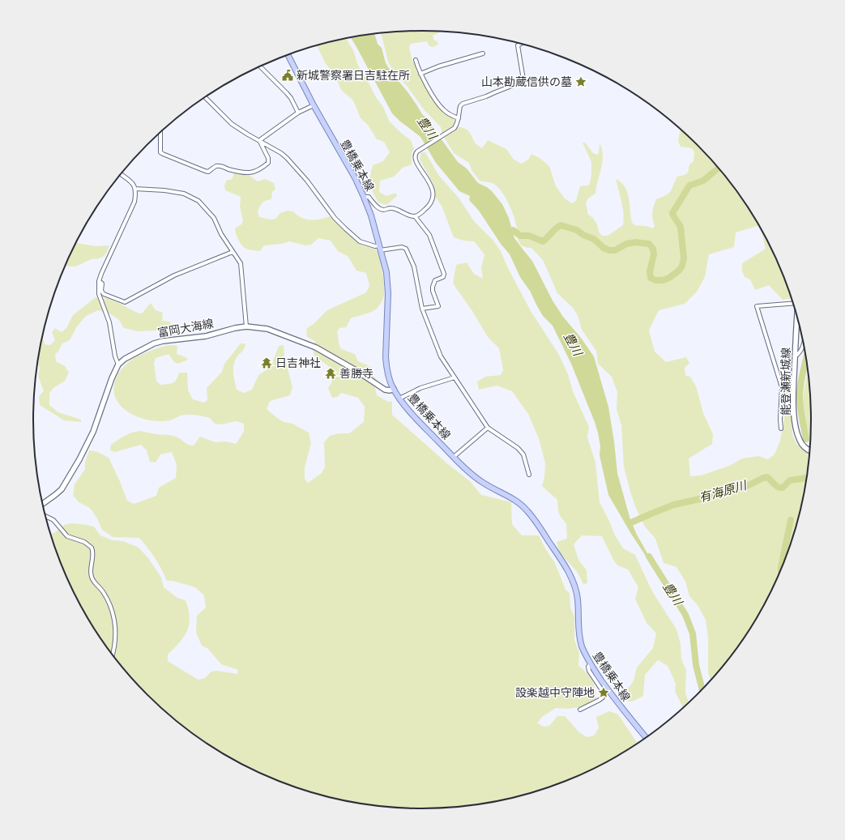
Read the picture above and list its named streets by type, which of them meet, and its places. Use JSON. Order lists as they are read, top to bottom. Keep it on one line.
{"streets":{"main road":["豊橋乗本線","富岡大海線","能登瀬新城線"]},"crossings":[["豊橋乗本線","富岡大海線"]],"water":["豊川","有海原川"],"places":{"public building":["新城警察署日吉駐在所"],"place":["山本勘蔵信供の墓","設楽越中守陣地"],"temple":["日吉神社","善勝寺"]}}
